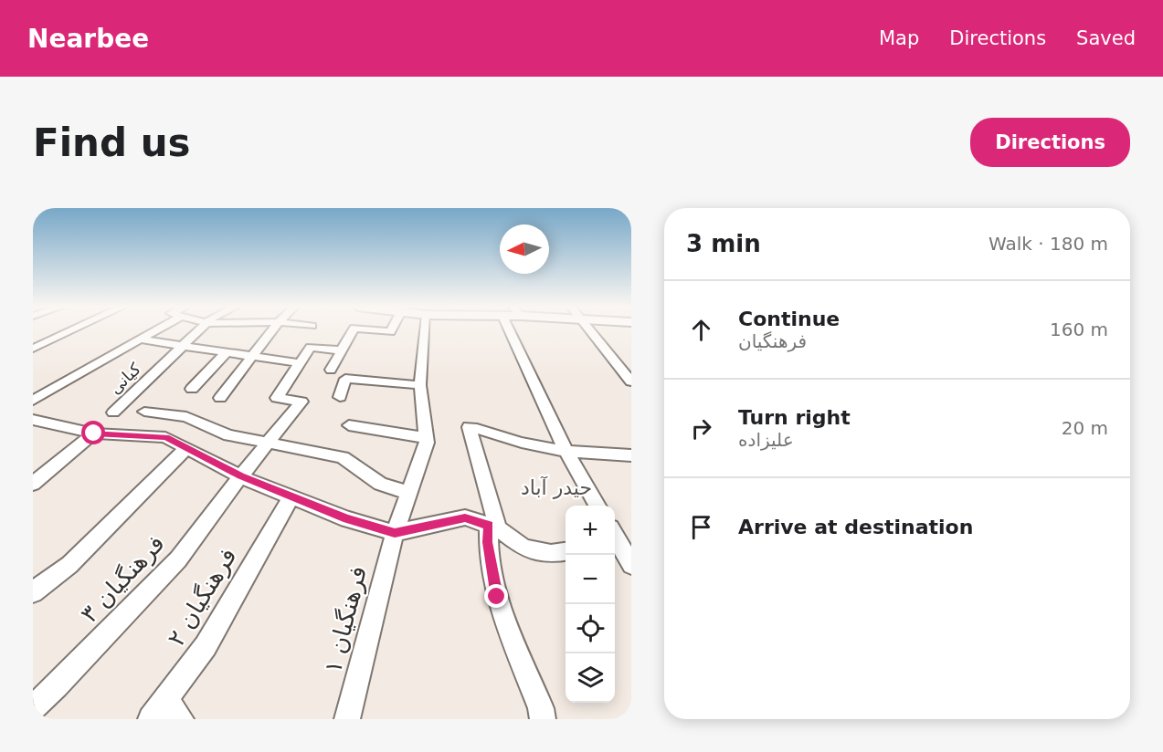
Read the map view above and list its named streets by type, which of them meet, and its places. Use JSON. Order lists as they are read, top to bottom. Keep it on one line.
{"streets":{"street":["کیانی","فرهنگیان ۳","فرهنگیان ۲","فرهنگیان ۱"]},"districts":["حیدر آباد"],"north":"left","page":{"header":"Nearbee","nav":["Map","Directions","Saved"],"buttons":"Directions","title":"Find us","heading":["3 min","Walk · 180 m"],"list":[["Continue","فرهنگیان","160 m"],["Turn right","علیزاده","20 m"],"Arrive at destination"],"map_buttons":["+","−"]}}
